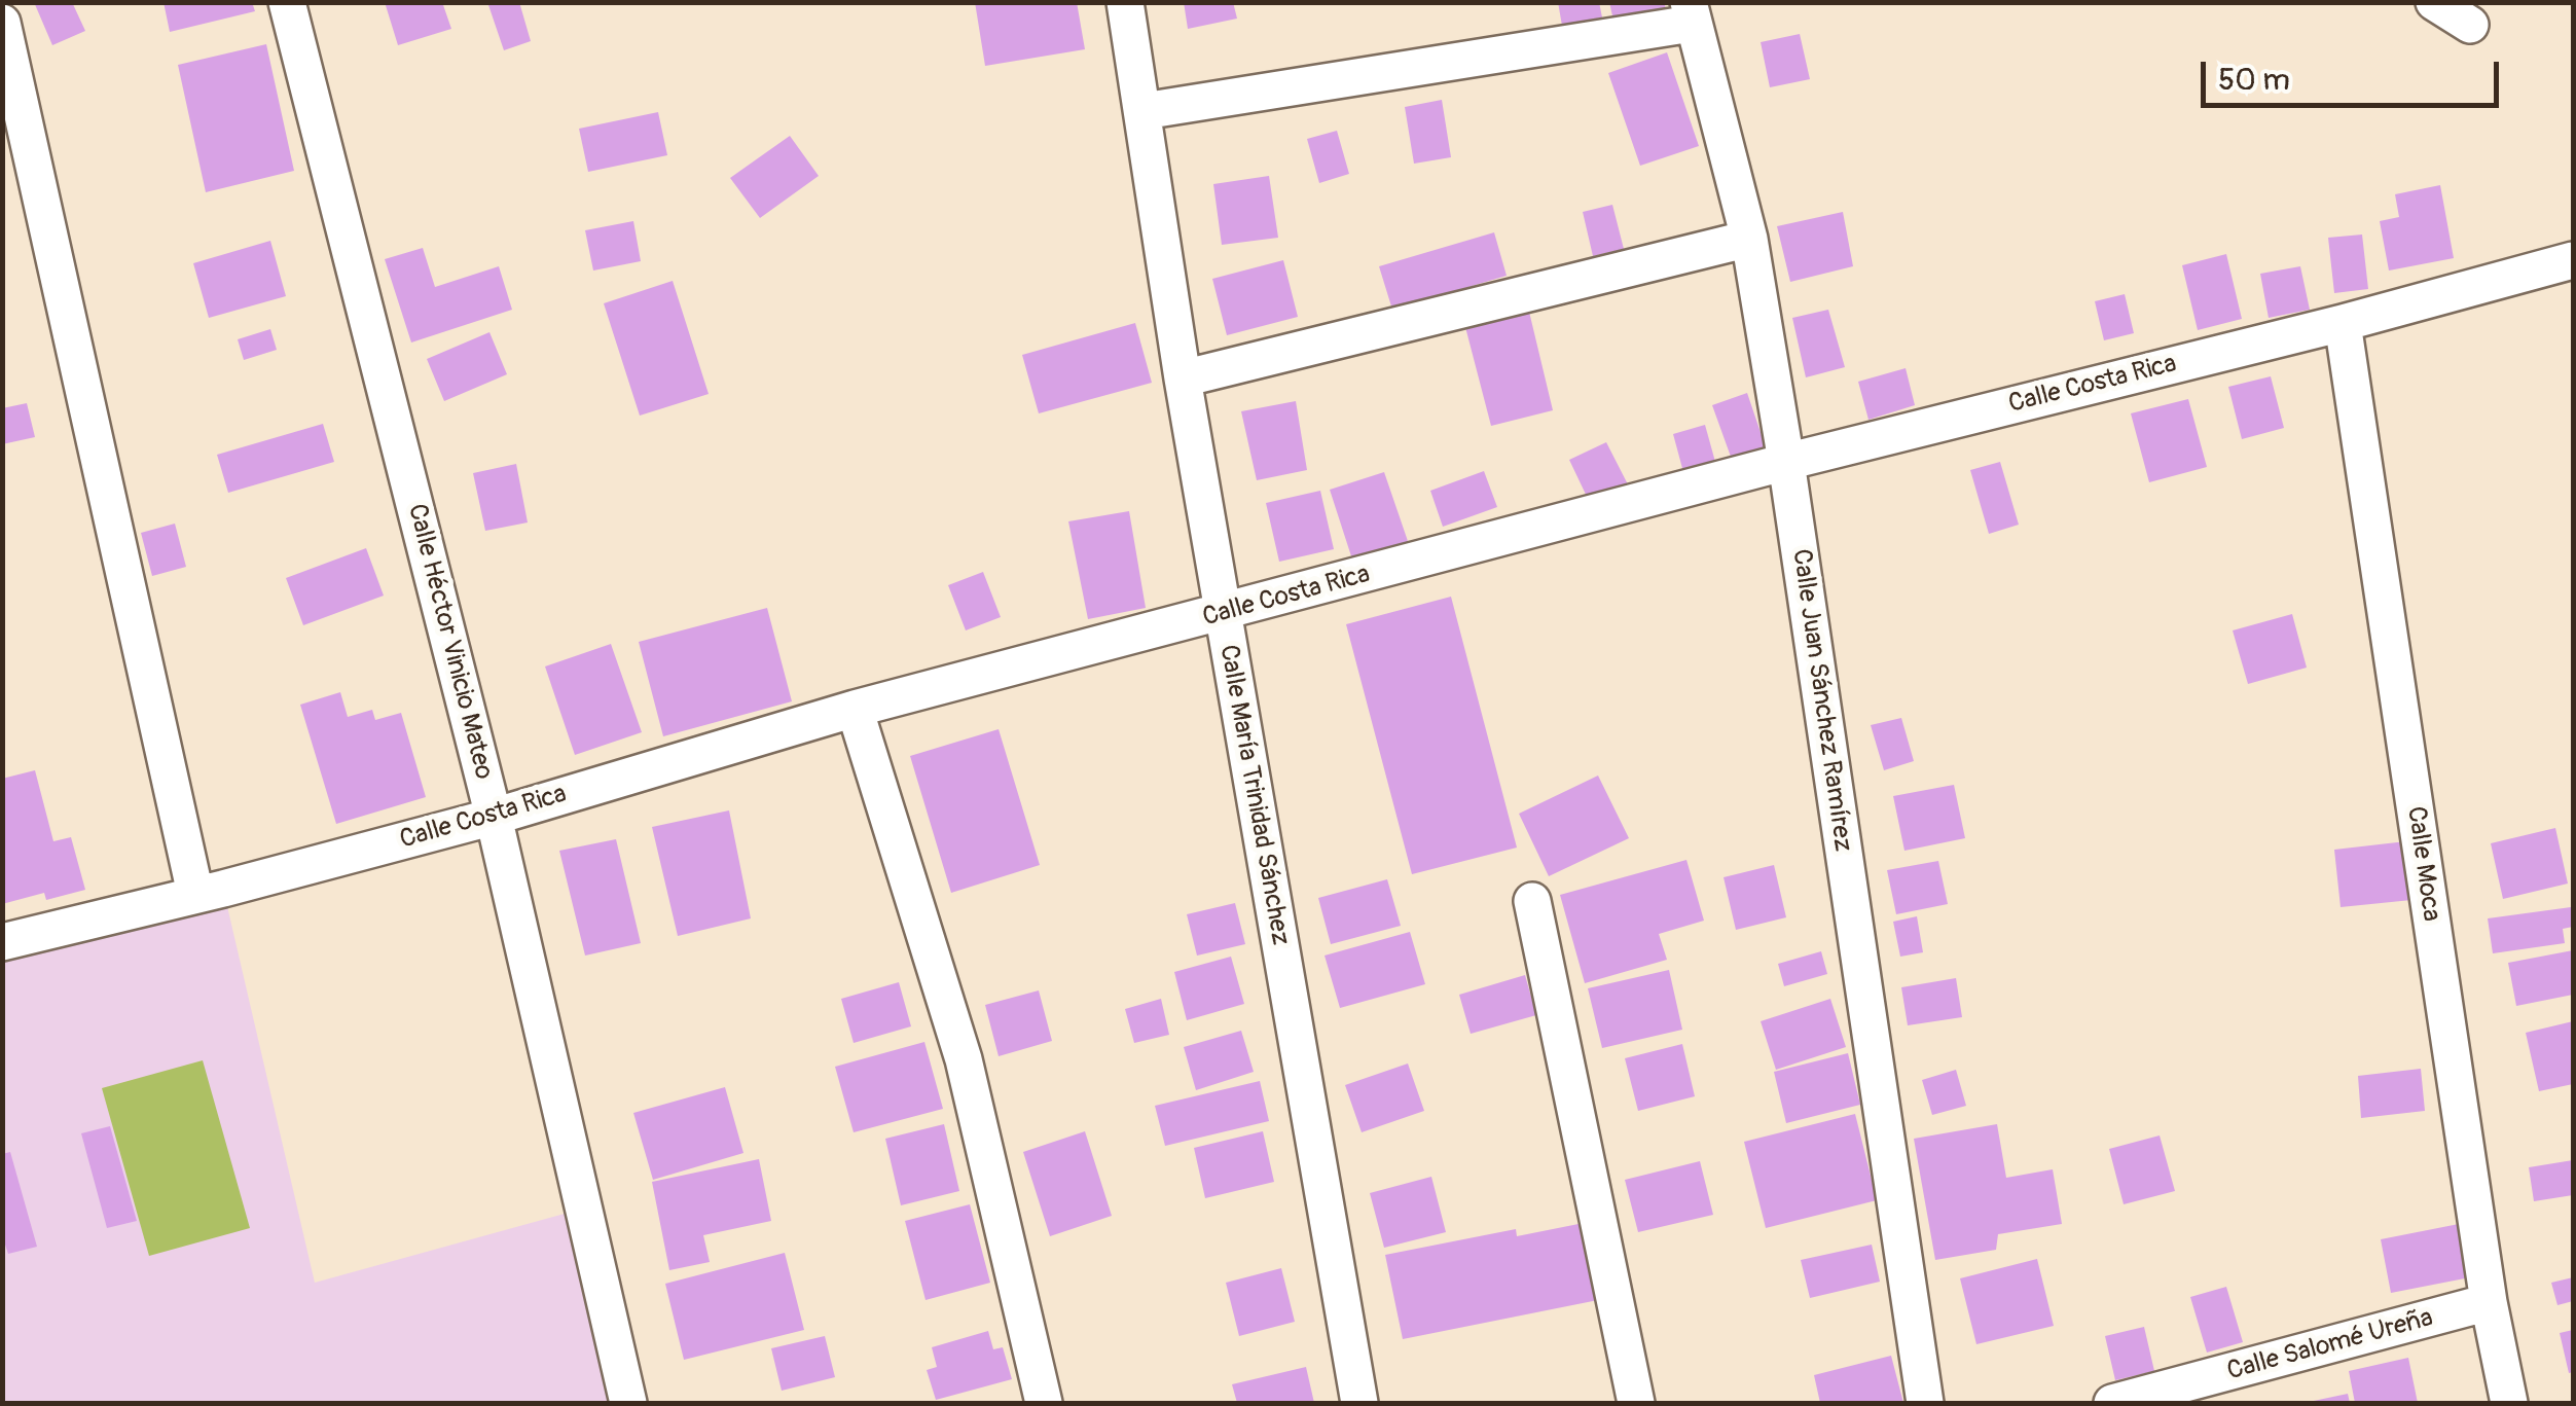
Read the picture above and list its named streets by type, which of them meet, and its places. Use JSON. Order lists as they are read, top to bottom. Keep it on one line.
{"streets":{"street":["Calle Costa Rica","Calle Héctor Vinicio Mateo","Calle Juan Sánchez Ramírez","Calle María Trinidad Sánchez","Calle Moca","Calle Salomé Ureña"]},"crossings":[["Calle Costa Rica","Calle Héctor Vinicio Mateo"],["Calle Costa Rica","Calle Juan Sánchez Ramírez"],["Calle Costa Rica","Calle María Trinidad Sánchez"],["Calle Costa Rica","Calle Moca"],["Calle Moca","Calle Salomé Ureña"]],"scale_bar":"50 m"}
